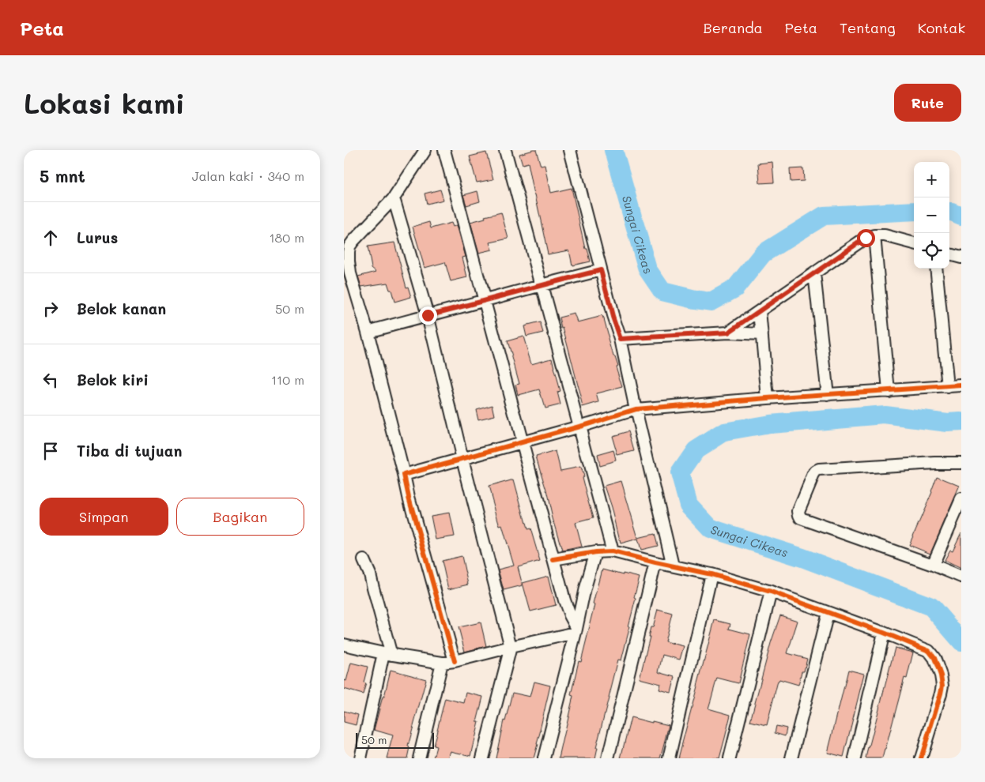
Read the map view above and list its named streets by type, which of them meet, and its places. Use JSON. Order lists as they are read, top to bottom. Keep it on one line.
{"water":["Sungai Cikeas"],"scale_bar":"50 m","page":{"header":"Peta","nav":["Beranda","Peta","Tentang","Kontak"],"buttons":["Rute",["Simpan","Bagikan"]],"title":"Lokasi kami","heading":["5 mnt","Jalan kaki · 340 m"],"map_buttons":["+","−"],"list":[["Lurus","180 m"],["Belok kanan","50 m"],["Belok kiri","110 m"],"Tiba di tujuan"],"scale":"50 m"}}
